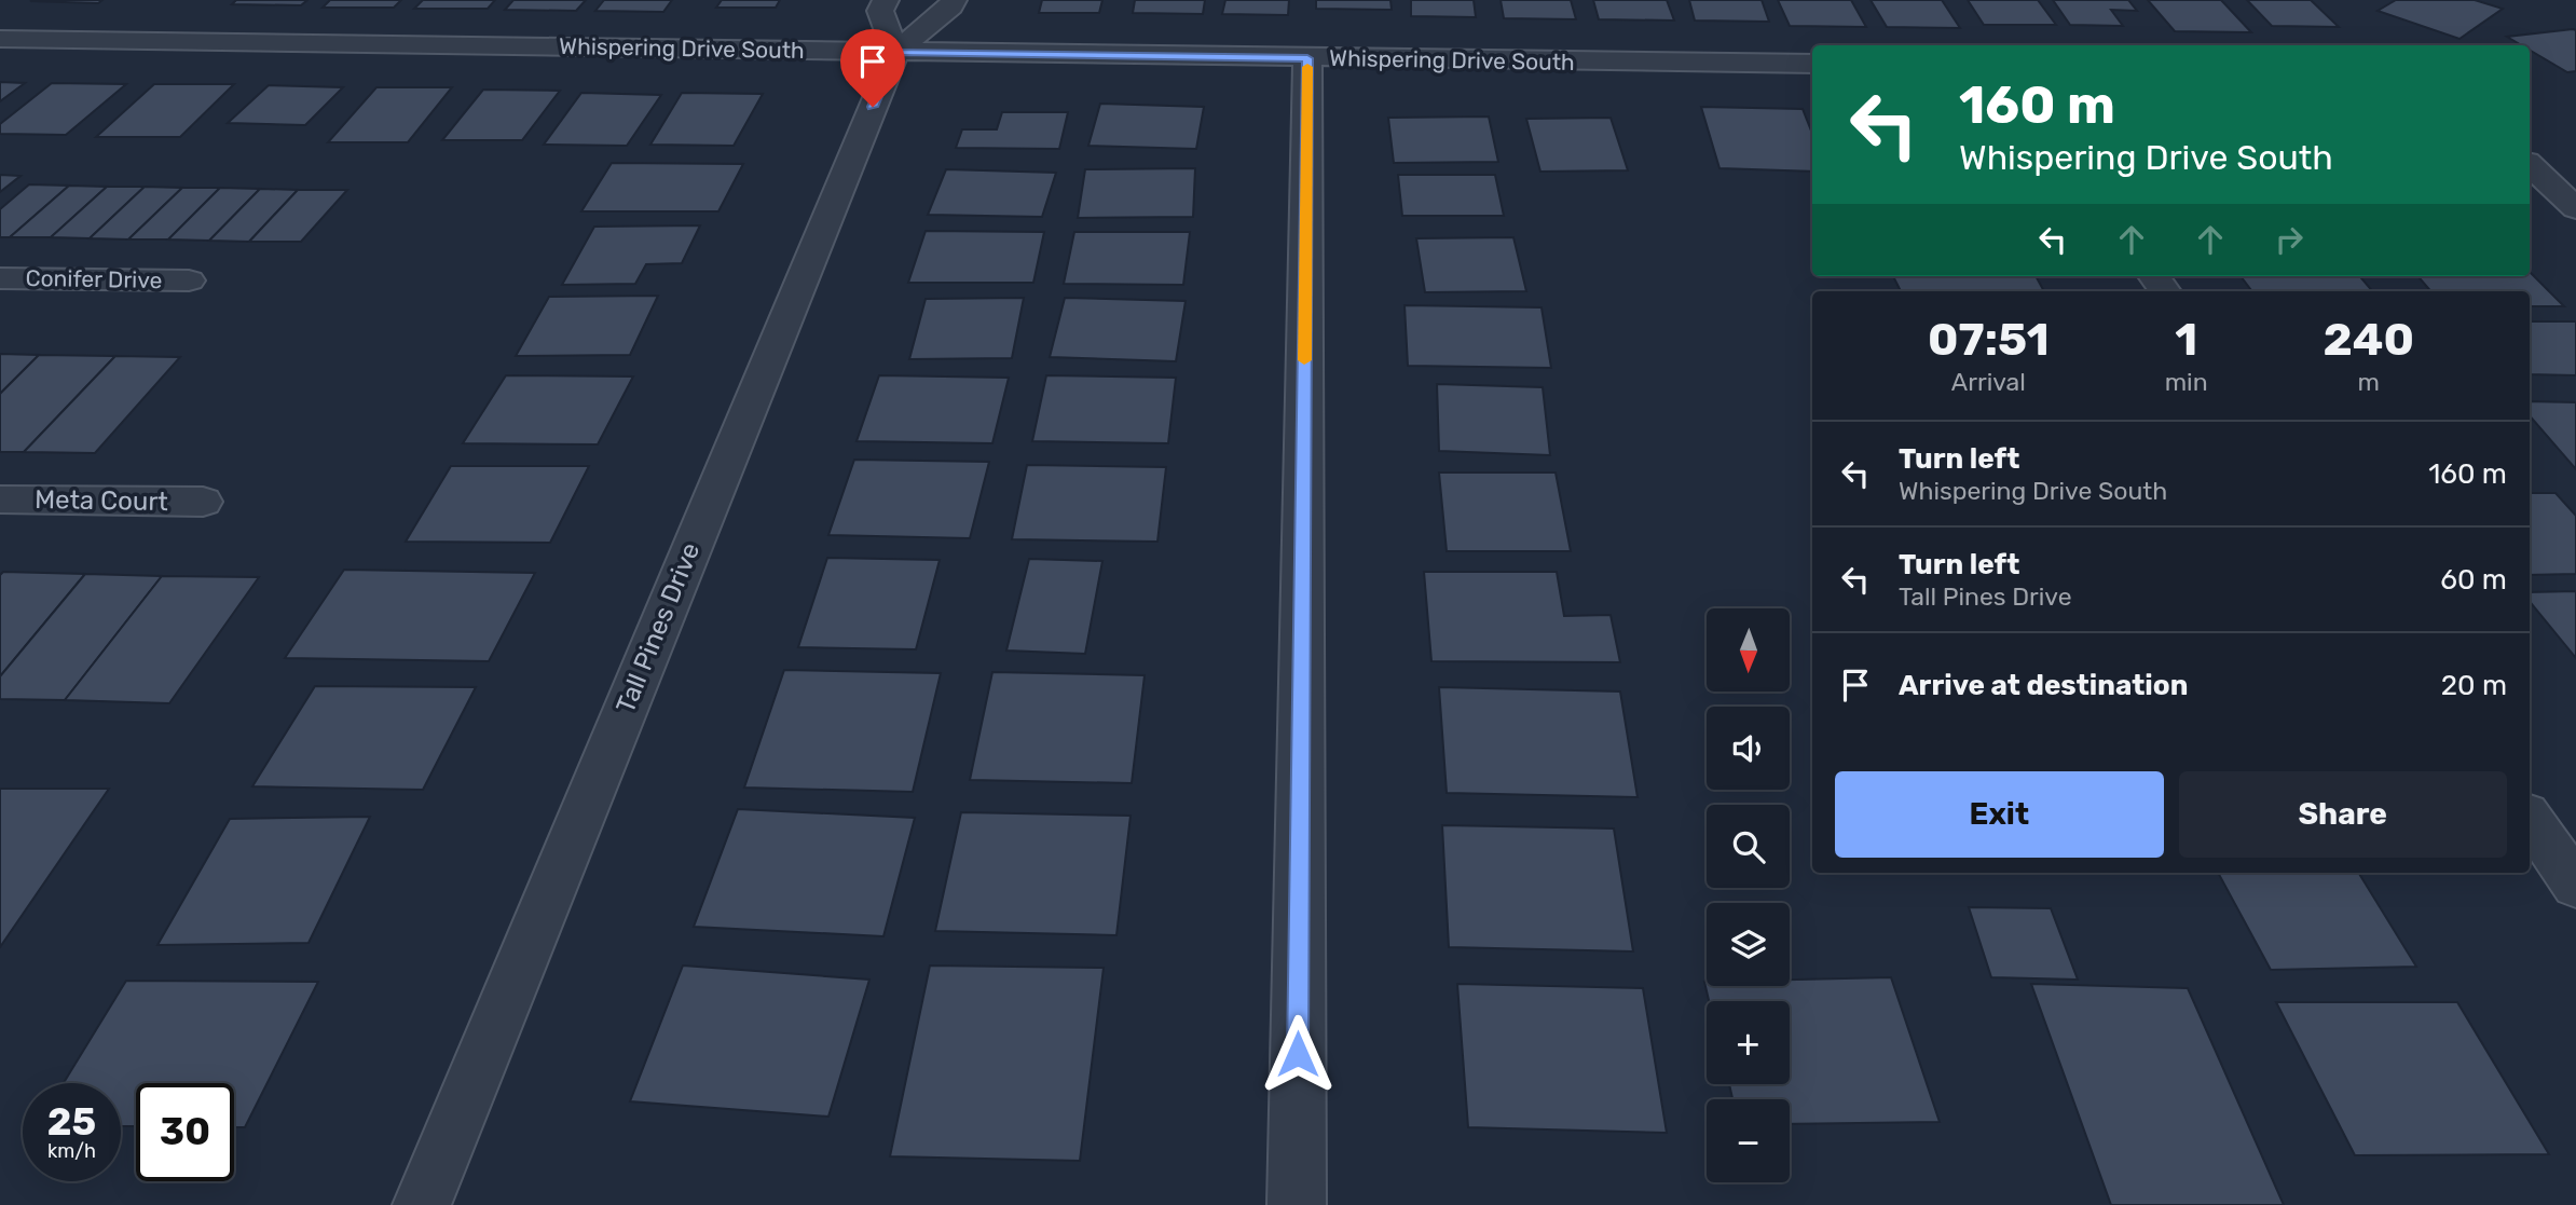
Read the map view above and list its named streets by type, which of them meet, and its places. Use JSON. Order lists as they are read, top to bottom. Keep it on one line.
{"streets":{"street":["Whispering Drive South","Conifer Drive","Meta Court","Tall Pines Drive"]},"crossings":[["Whispering Drive South","Tall Pines Drive"]],"north":"bottom","page":{"turn":["160 m","Whispering Drive South"],"eta":["07:51","Arrival","1","min","240","m"],"list":[{"name":"Turn left","note":"Whispering Drive South","value":"160 m"},{"name":"Turn left","note":"Tall Pines Drive","value":"60 m"},{"name":"Arrive at destination","value":"20 m"}],"map_buttons":["+","−"],"buttons":["Exit","Share"],"speed":"25 km/h","limit":"30"}}
